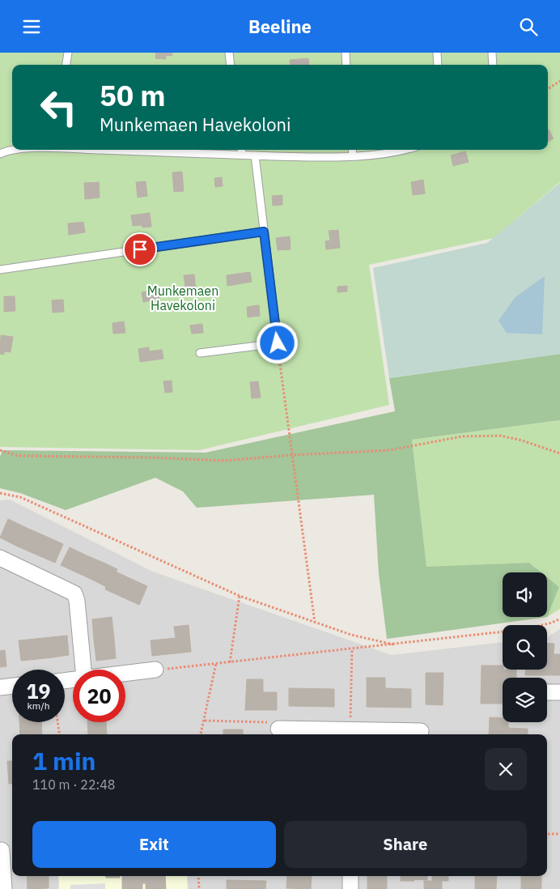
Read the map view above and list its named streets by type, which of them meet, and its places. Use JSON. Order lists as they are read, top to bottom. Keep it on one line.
{"parks":["Munkemaen Havekoloni"],"page":{"header":"Beeline","turn":["50 m","Munkemaen Havekoloni"],"speed":"19 km/h","limit":"20","heading":["1 min","110 m · 22:48"],"buttons":["Exit","Share"]}}
